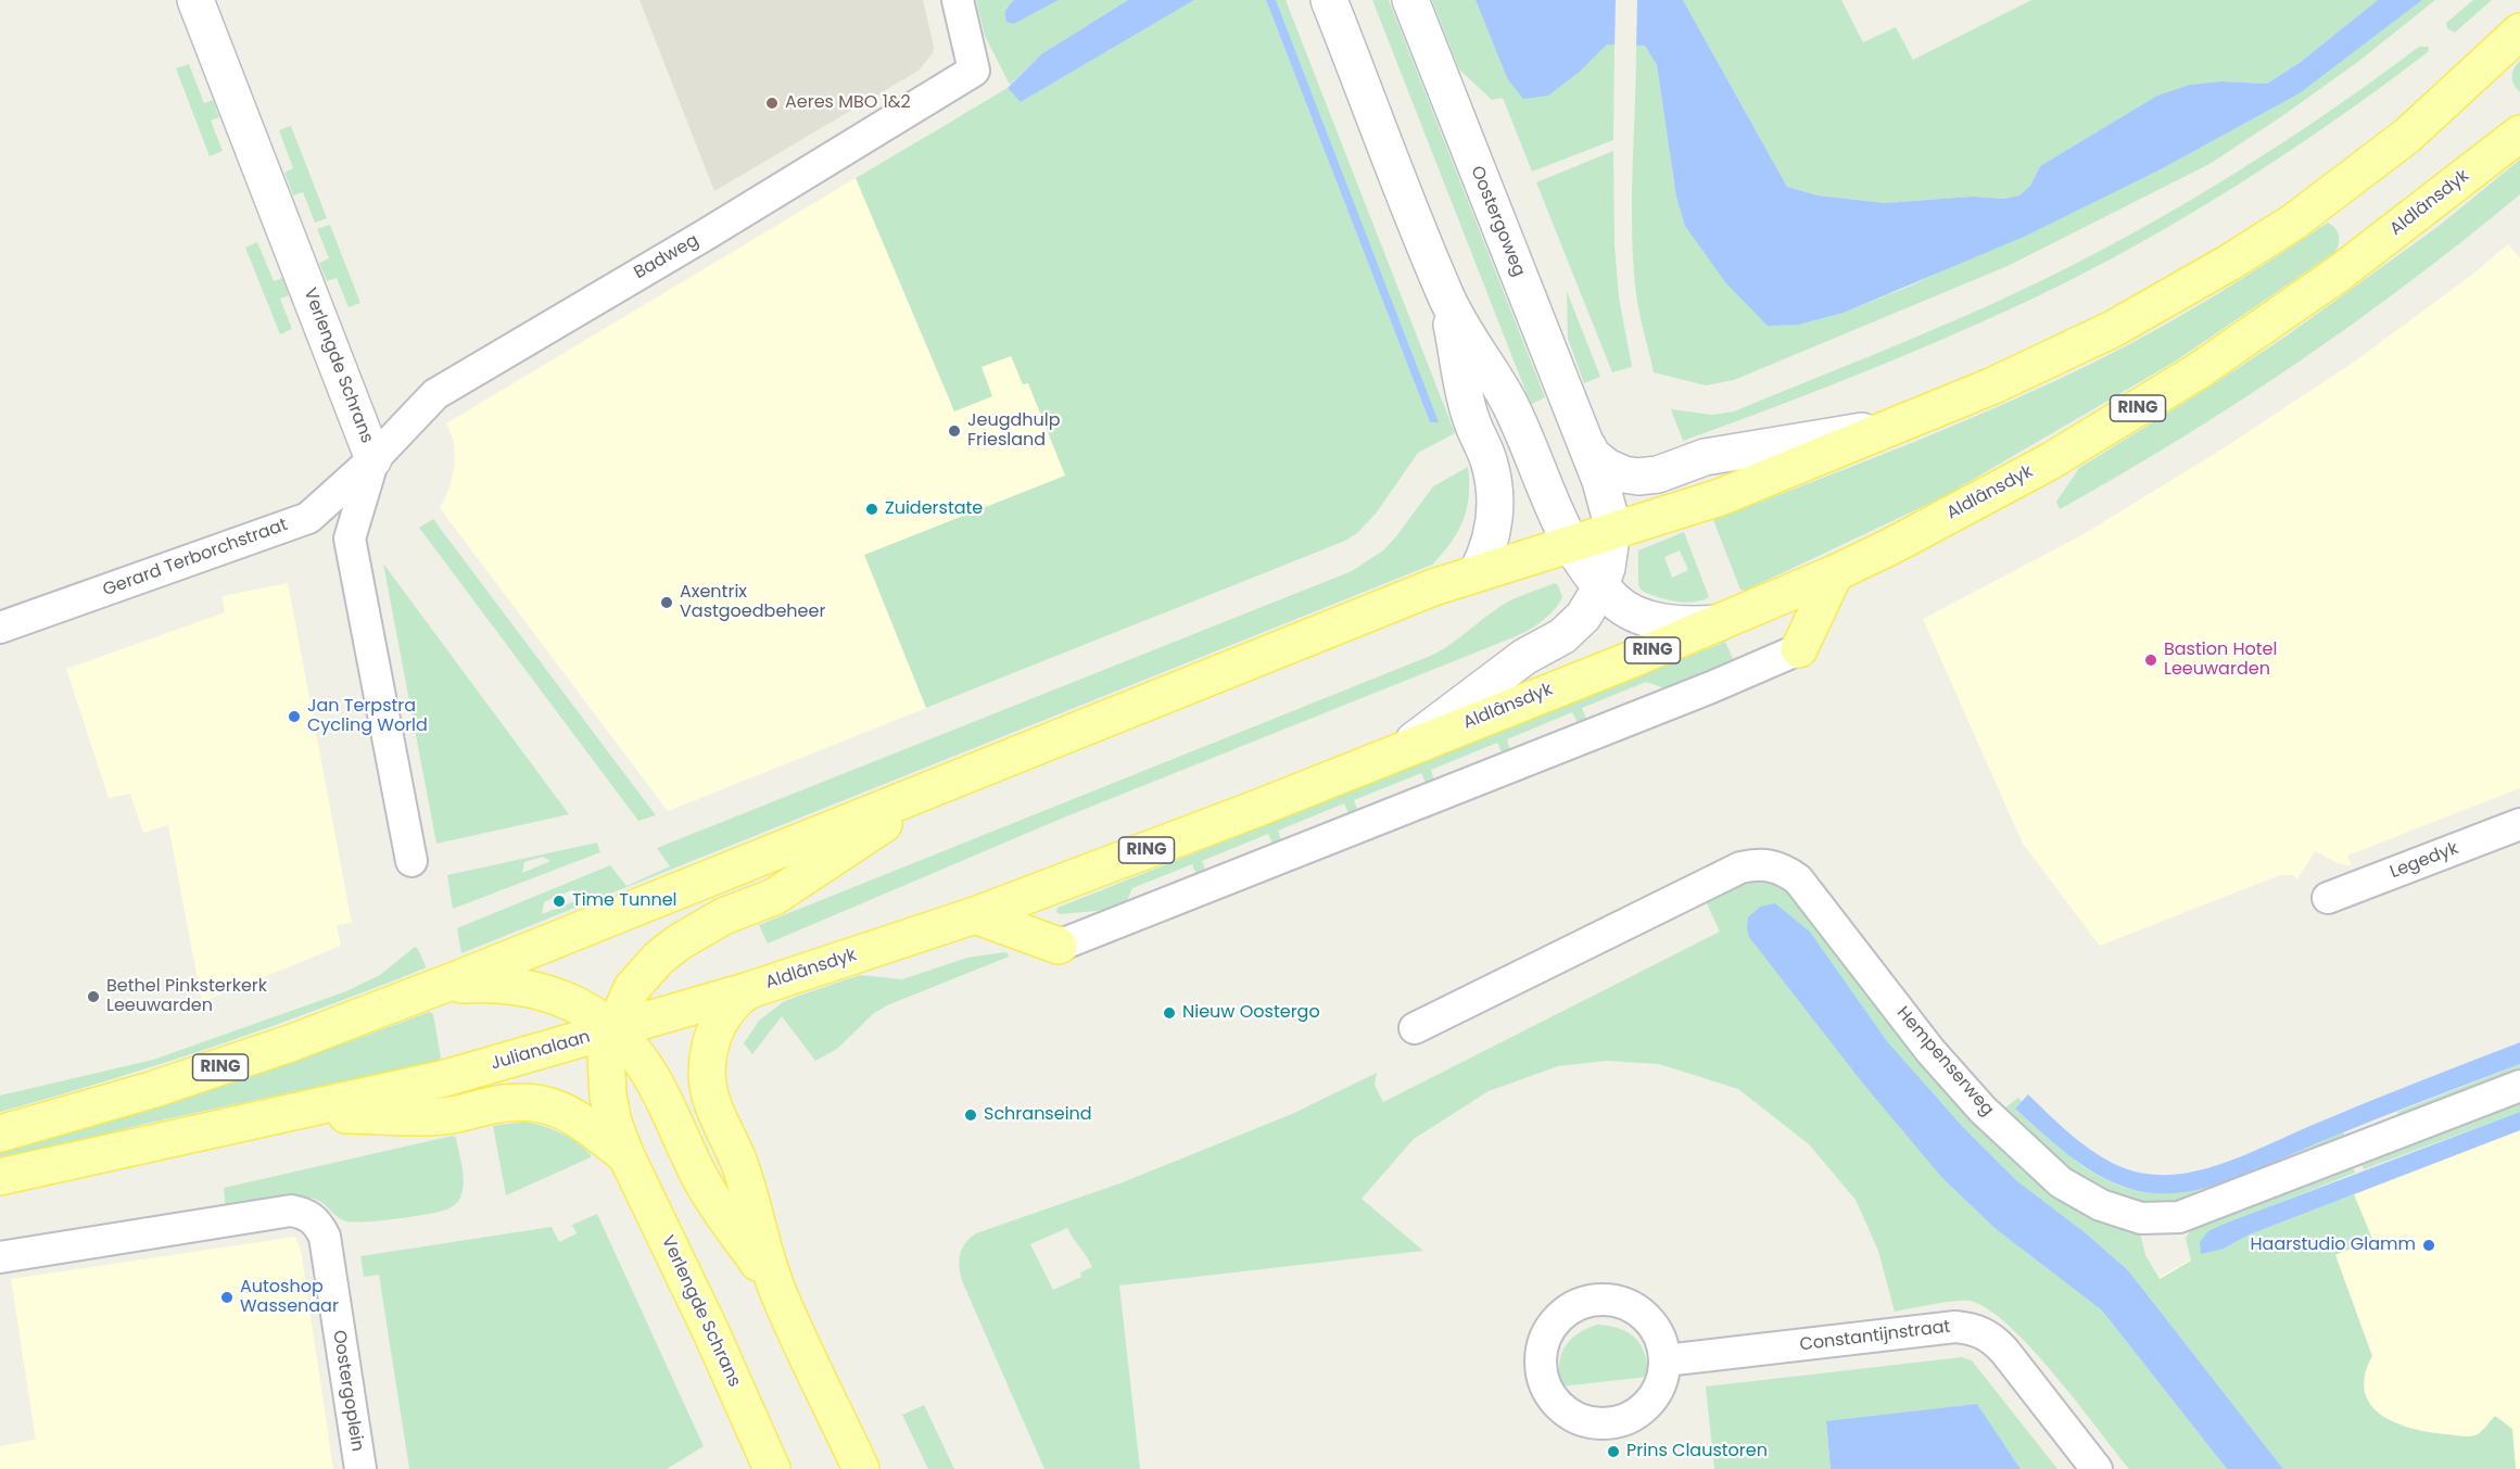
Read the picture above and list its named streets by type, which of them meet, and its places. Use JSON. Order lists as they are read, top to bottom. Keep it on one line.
{"streets":{"main road":["Aldlânsdyk","Oostergoweg","Verlengde Schrans","RING","Julianalaan"],"street":["Badweg","Gerard Terborchstraat","Legedyk","Hempenserweg","Constantijnstraat","Oostergoplein"]},"crossings":[["Aldlânsdyk","Oostergoweg"],["Aldlânsdyk","Verlengde Schrans"],["Aldlânsdyk","Julianalaan"],["Oostergoweg","RING"],["Badweg","Verlengde Schrans"],["Badweg","Gerard Terborchstraat"],["Verlengde Schrans","Gerard Terborchstraat"],["Verlengde Schrans","Julianalaan"],["RING","Julianalaan"]],"places":["Aeres MBO 1&2","Jeugdhulp Friesland","Zuiderstate","Axentrix Vastgoedbeheer","Bastion Hotel Leeuwarden","Jan Terpstra Cycling World","Time Tunnel","Bethel Pinksterkerk Leeuwarden","Nieuw Oostergo","Schranseind","Haarstudio Glamm","Autoshop Wassenaar","Prins Claustoren"]}
